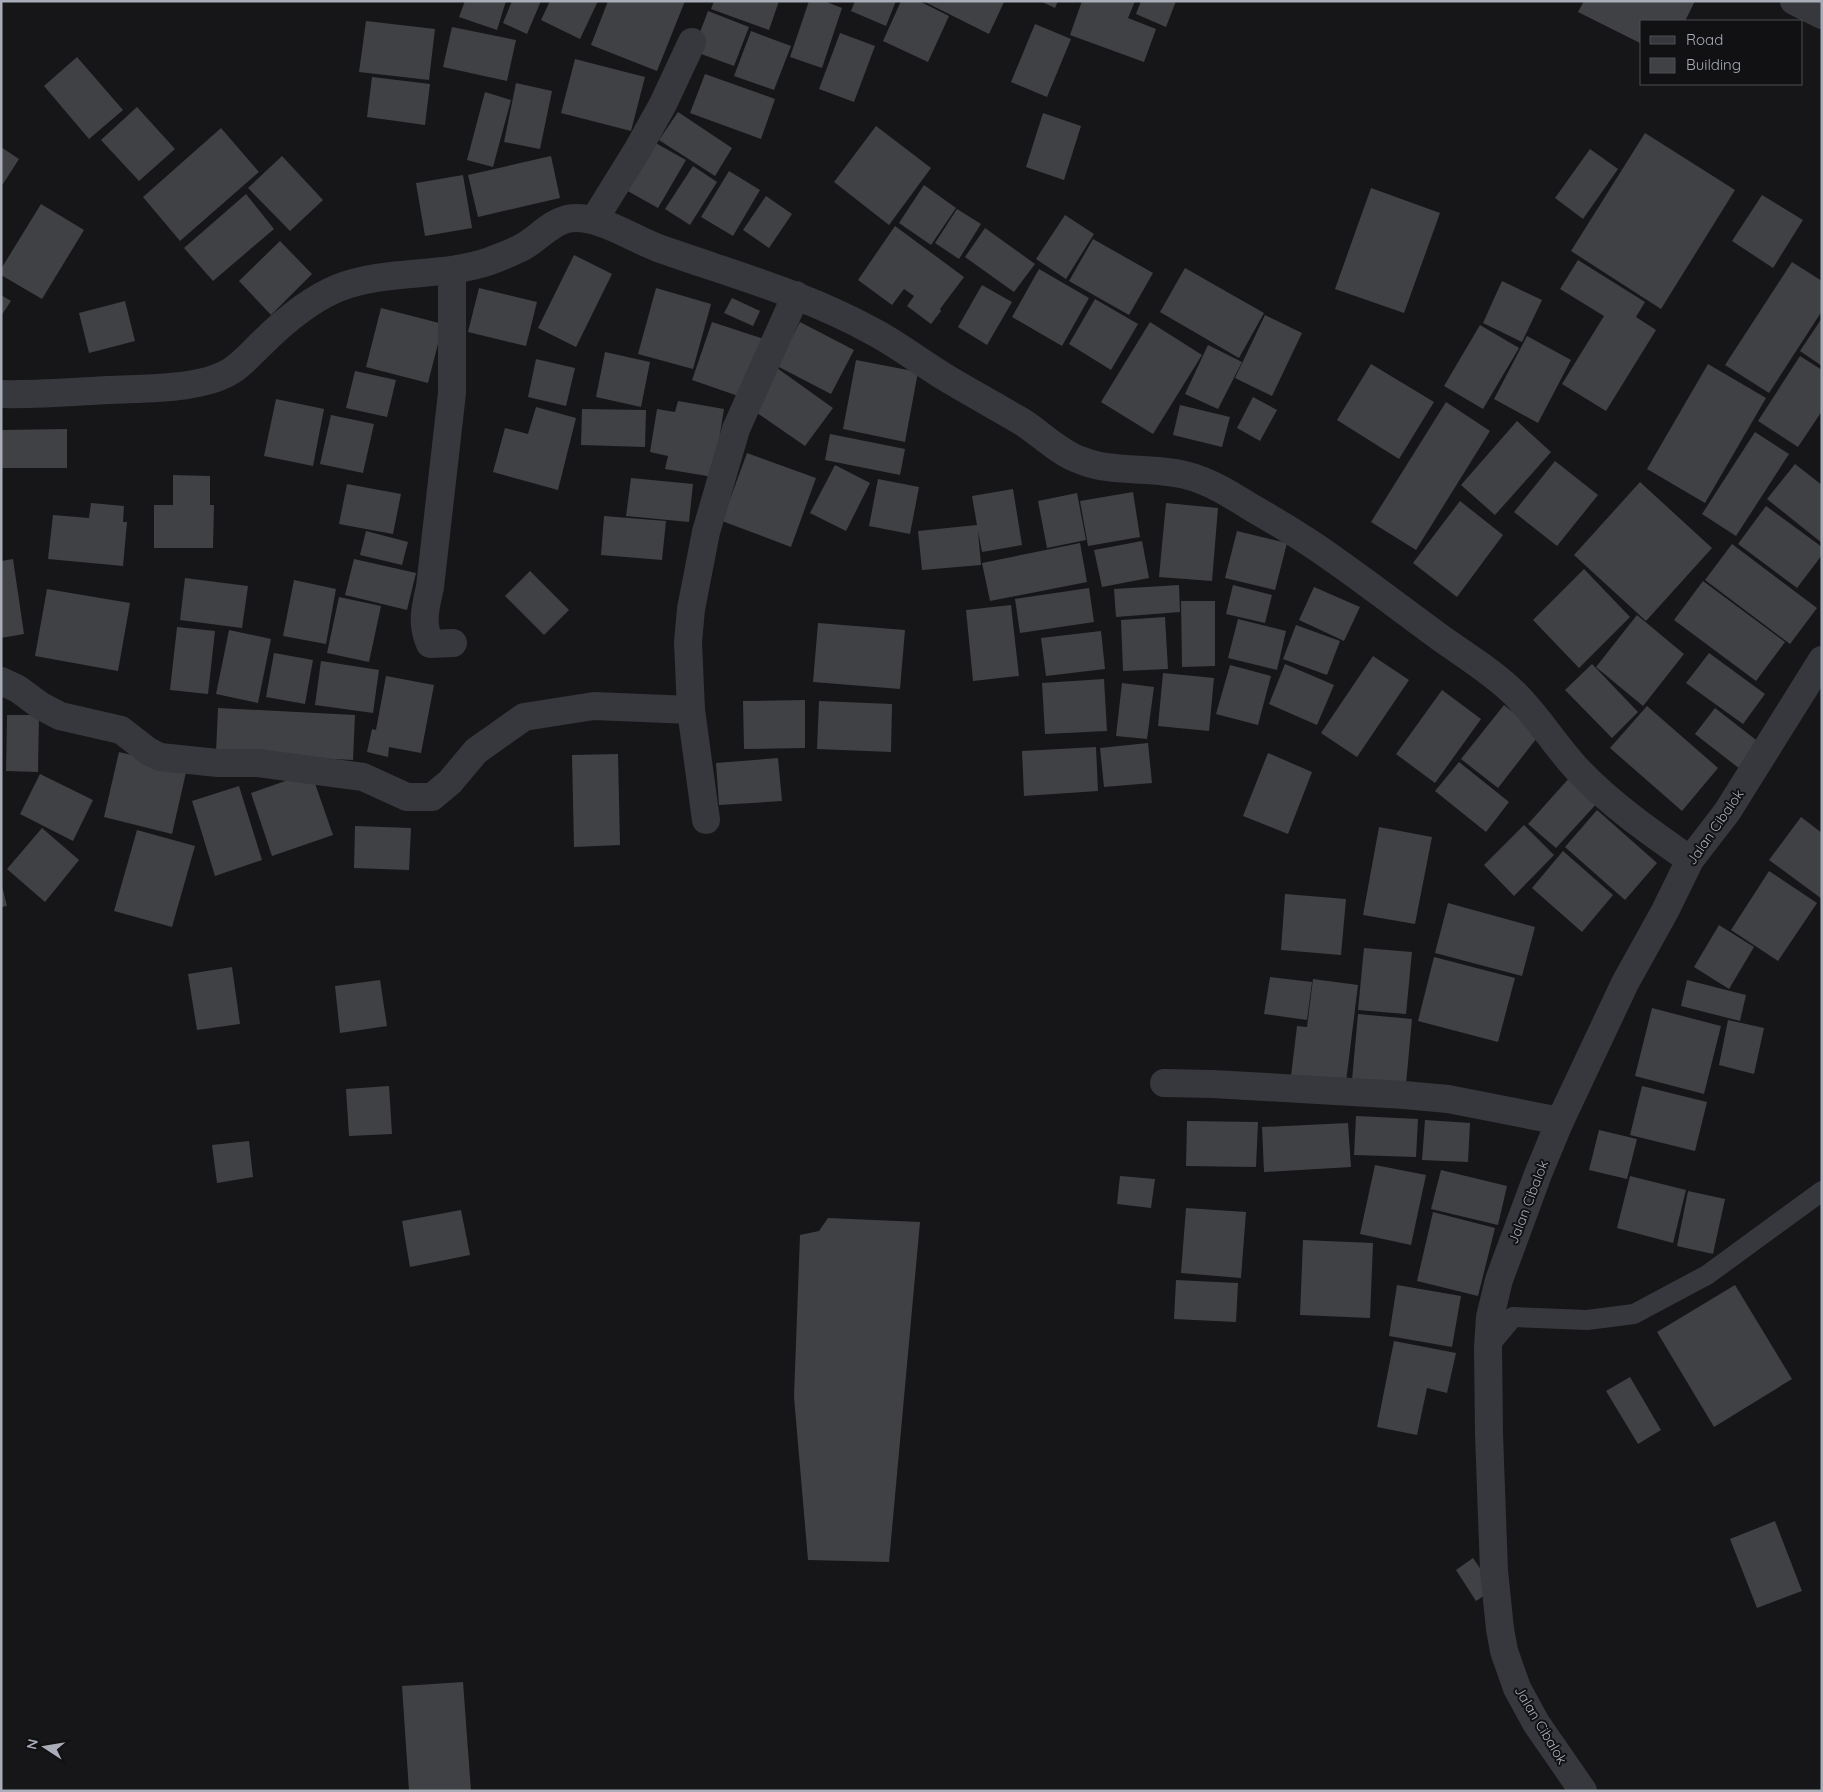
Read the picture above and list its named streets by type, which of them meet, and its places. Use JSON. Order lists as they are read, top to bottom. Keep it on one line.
{"streets":{"street":["Jalan Cibalok"]},"legend":["Road","Building"],"north":"left"}
